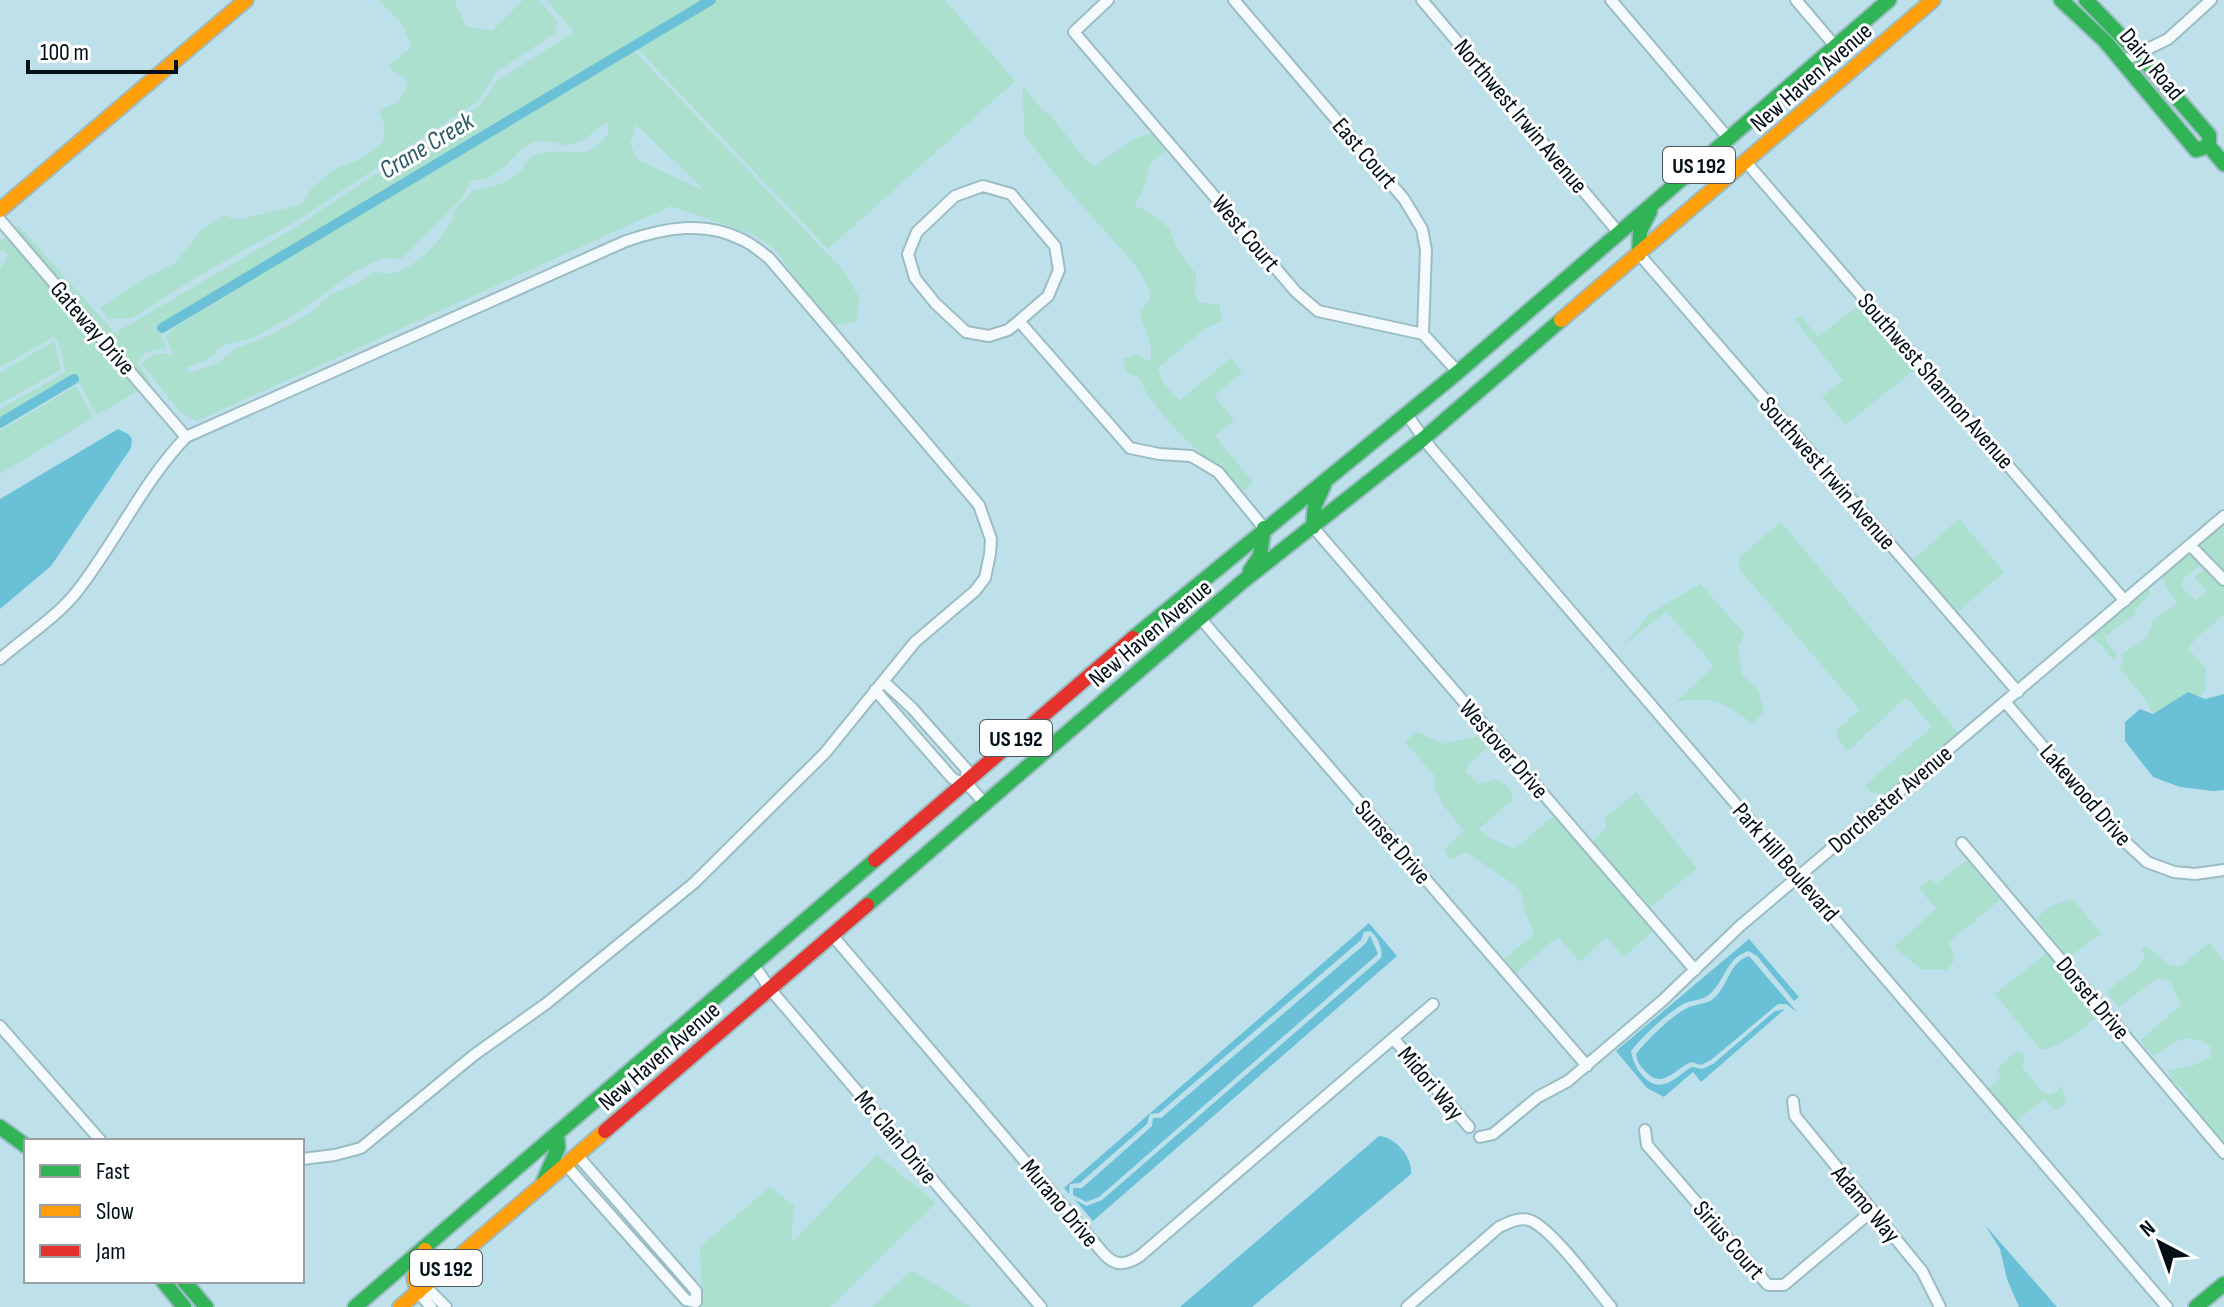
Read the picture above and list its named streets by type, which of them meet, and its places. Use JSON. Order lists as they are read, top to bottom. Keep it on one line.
{"streets":{"main road":["Dairy Road","New Haven Avenue","US 192"],"street":["Northwest Irwin Avenue","East Court","West Court","Gateway Drive","Southwest Shannon Avenue","Southwest Irwin Avenue","Westover Drive","Lakewood Drive","Dorchester Avenue","Sunset Drive","Park Hill Boulevard","Dorset Drive","Midori Way","Mc Clain Drive","Murano Drive","Adamo Way","Sirius Court"]},"crossings":[["New Haven Avenue","Northwest Irwin Avenue"],["New Haven Avenue","Southwest Shannon Avenue"],["New Haven Avenue","Southwest Irwin Avenue"],["New Haven Avenue","Westover Drive"],["New Haven Avenue","Sunset Drive"],["New Haven Avenue","Park Hill Boulevard"],["New Haven Avenue","Mc Clain Drive"],["New Haven Avenue","Murano Drive"],["East Court","West Court"],["Southwest Shannon Avenue","Dorchester Avenue"],["Southwest Irwin Avenue","Dorchester Avenue"],["Westover Drive","Dorchester Avenue"],["Lakewood Drive","Dorchester Avenue"],["Dorchester Avenue","Sunset Drive"],["Dorchester Avenue","Park Hill Boulevard"],["Midori Way","Murano Drive"],["Adamo Way","Sirius Court"]],"water":["Crane Creek"],"legend":["Fast","Slow","Jam"],"scale_bar":"100 m","north":"top left"}
